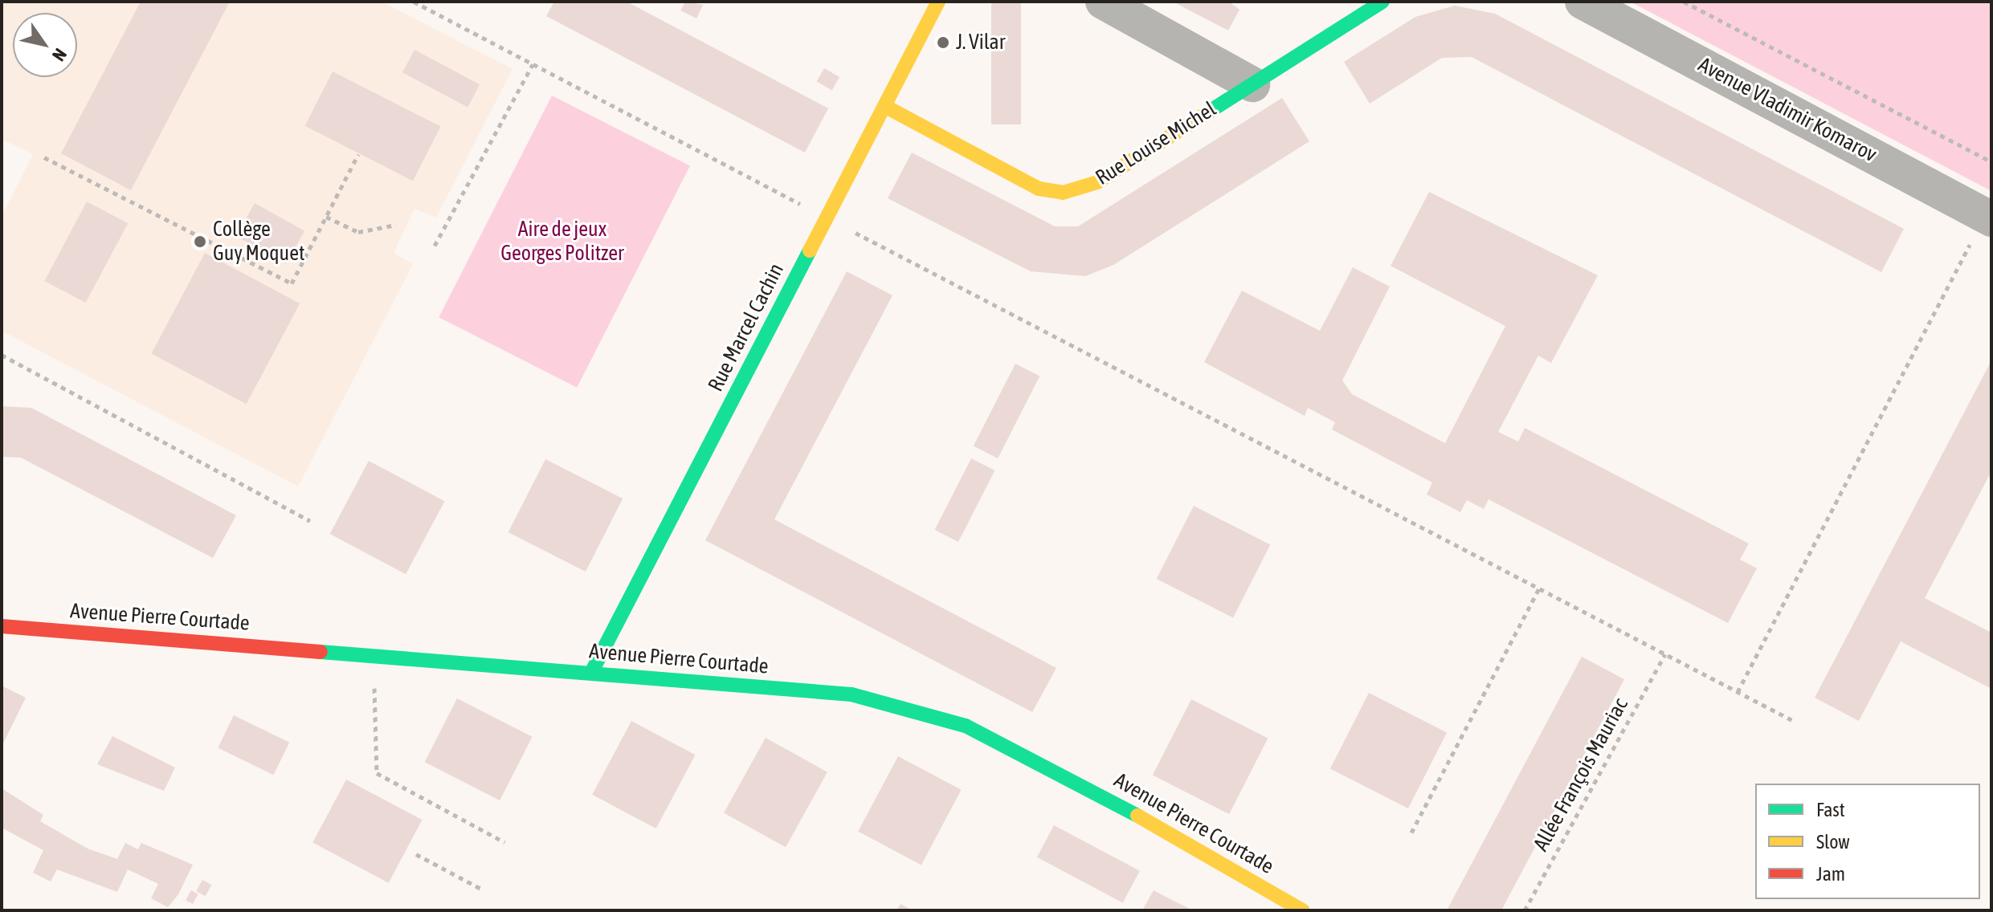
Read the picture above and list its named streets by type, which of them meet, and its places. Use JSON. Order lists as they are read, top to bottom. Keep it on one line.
{"streets":{"street":["Avenue Vladimir Komarov","Rue Louise Michel","Rue Marcel Cachin","Avenue Pierre Courtade"],"path":["Allée François Mauriac"]},"crossings":[["Rue Louise Michel","Rue Marcel Cachin"],["Rue Marcel Cachin","Avenue Pierre Courtade"]],"parks":["Aire de jeux Georges Politzer"],"places":["J. Vilar","Collège Guy Moquet"],"legend":["Fast","Slow","Jam"],"north":"bottom right"}
